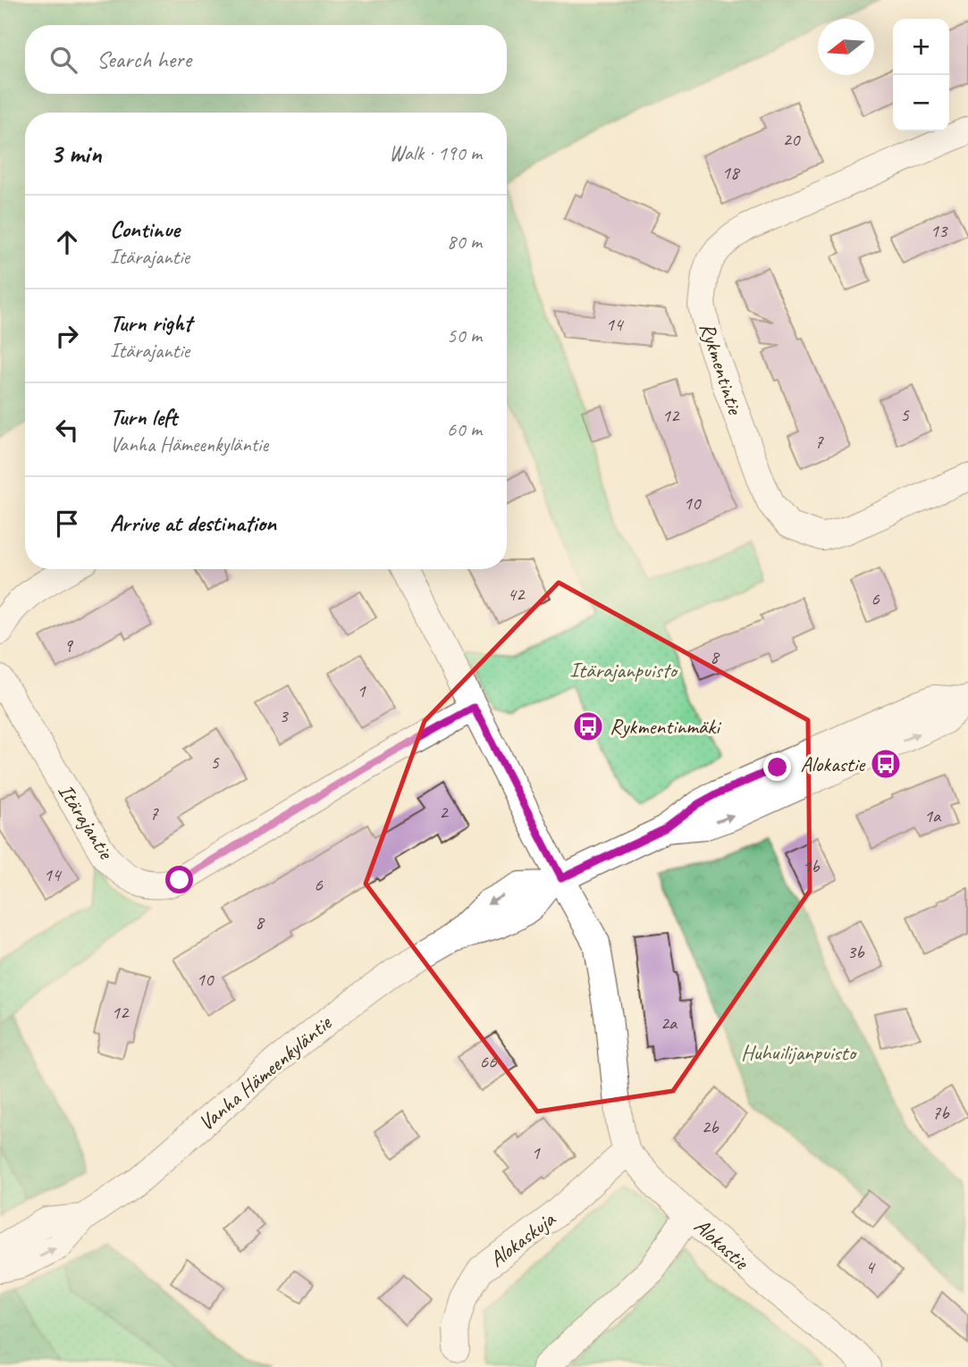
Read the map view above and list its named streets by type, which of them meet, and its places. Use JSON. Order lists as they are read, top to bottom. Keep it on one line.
{"streets":{"street":["Rykmentintie","Itärajantie","Vanha Hämeenkyläntie","Alokaskuja","Alokastie"]},"crossings":[["Vanha Hämeenkyläntie","Alokastie"],["Alokaskuja","Alokastie"]],"parks":["Itärajanpuisto","Huhuilijanpuisto"],"places":{"bus stop":["Rykmentinmäki","Alokastie"]},"house_numbers":["20","18","13","14","5","12","7","10","42","6","9","8","1","3","5","2","7","1a","1b","14","6","8","3b","10","12","2a","66","7b","2b","1","4"],"north":"left","page":{"map_buttons":["+","−"],"search":"Search here","heading":["3 min","Walk · 190 m"],"list":[["Continue","Itärajantie","80 m"],["Turn right","Itärajantie","50 m"],["Turn left","Vanha Hämeenkyläntie","60 m"],"Arrive at destination"]}}
